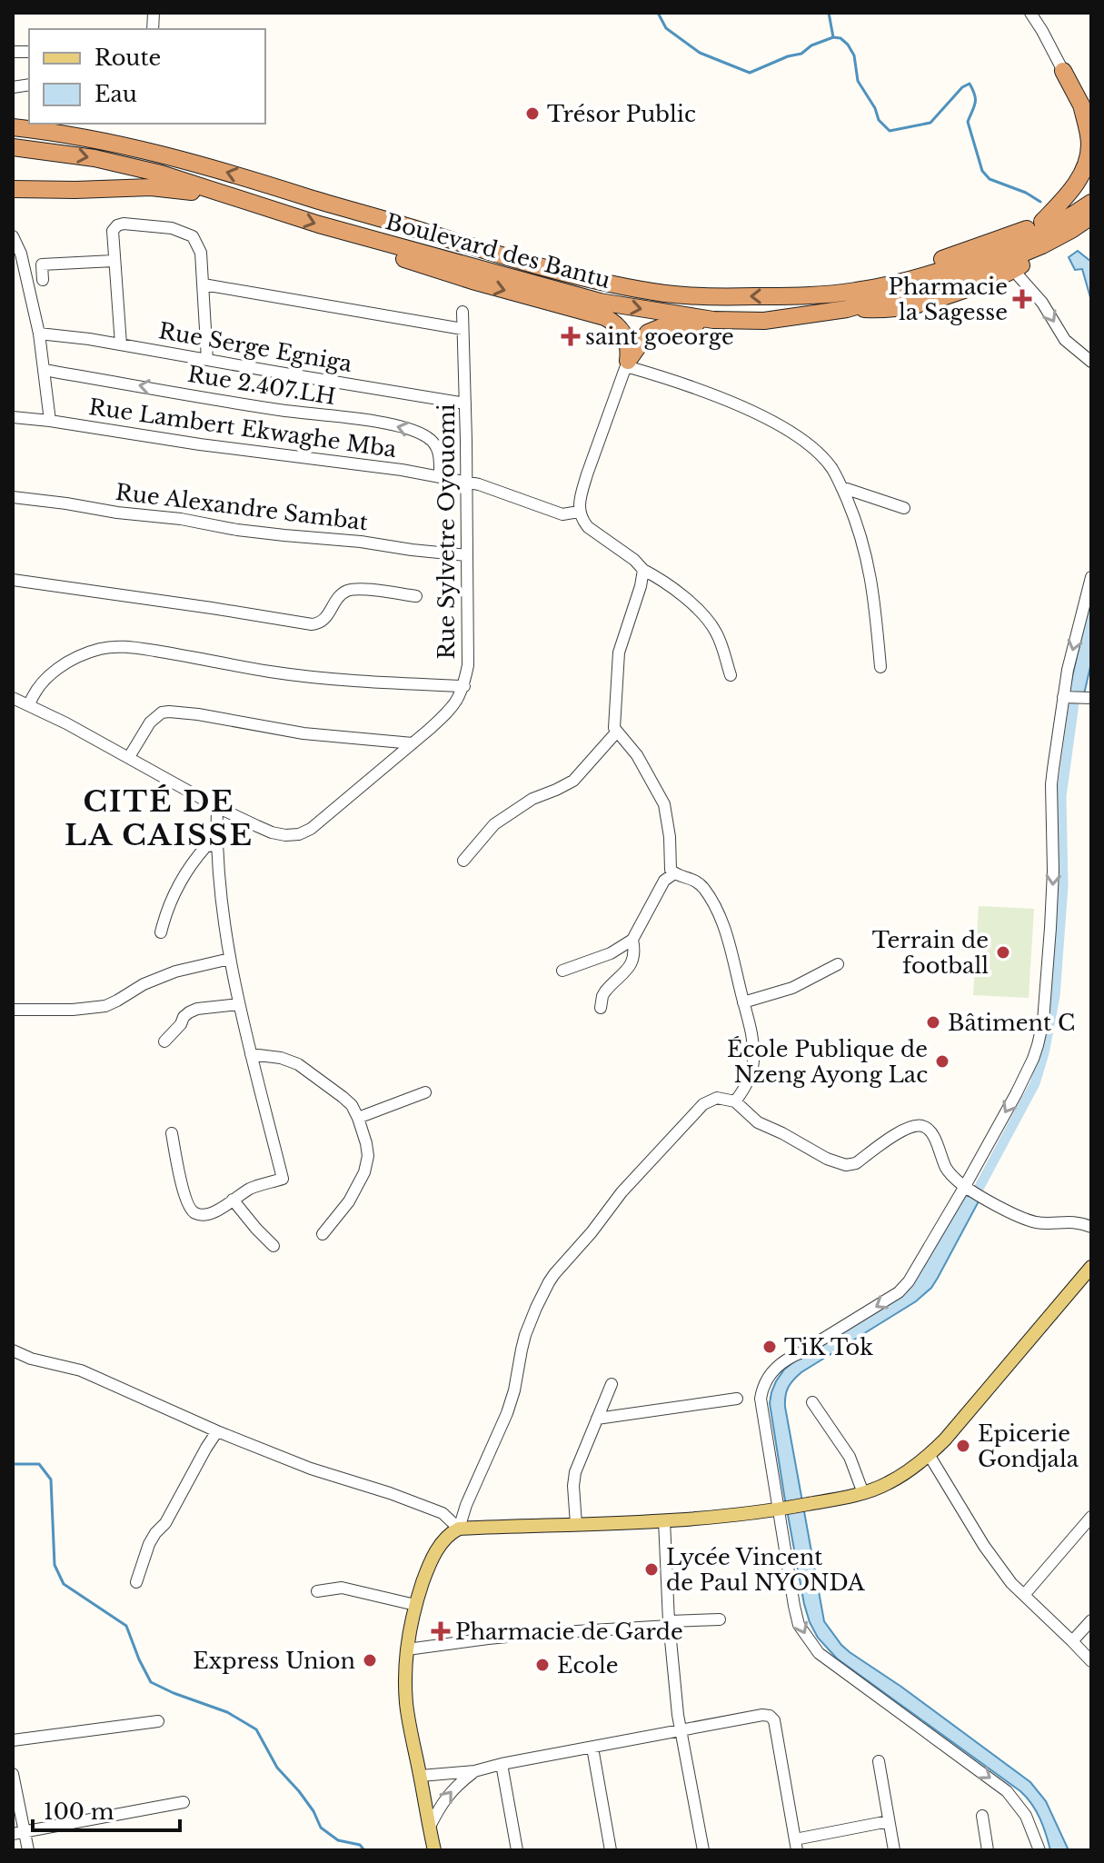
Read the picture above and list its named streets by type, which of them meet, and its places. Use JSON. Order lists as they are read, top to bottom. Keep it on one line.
{"streets":{"highway":["Boulevard des Bantu"],"street":["Rue Serge Egniga","Rue 2.407.LH","Rue Lambert Ekwaghe Mba","Rue Alexandre Sambat","Rue Sylvetre Oyouomi"]},"crossings":[["Rue Serge Egniga","Rue Sylvetre Oyouomi"],["Rue 2.407.LH","Rue Lambert Ekwaghe Mba"],["Rue Lambert Ekwaghe Mba","Rue Sylvetre Oyouomi"],["Rue Alexandre Sambat","Rue Sylvetre Oyouomi"]],"one_way":["Rue 2.407.LH"],"districts":["CITÉ DE LA CAISSE"],"places":{"other":["Trésor Public","Terrain de football","Bâtiment C","École Publique de Nzeng Ayong Lac","TiK Tok","Epicerie Gondjala","Lycée Vincent de Paul NYONDA","Express Union","Ecole"],"health":["Pharmacie la Sagesse","saint goeorge","Pharmacie de Garde"]},"legend":["Route","Eau"],"scale_bar":"100 m"}
